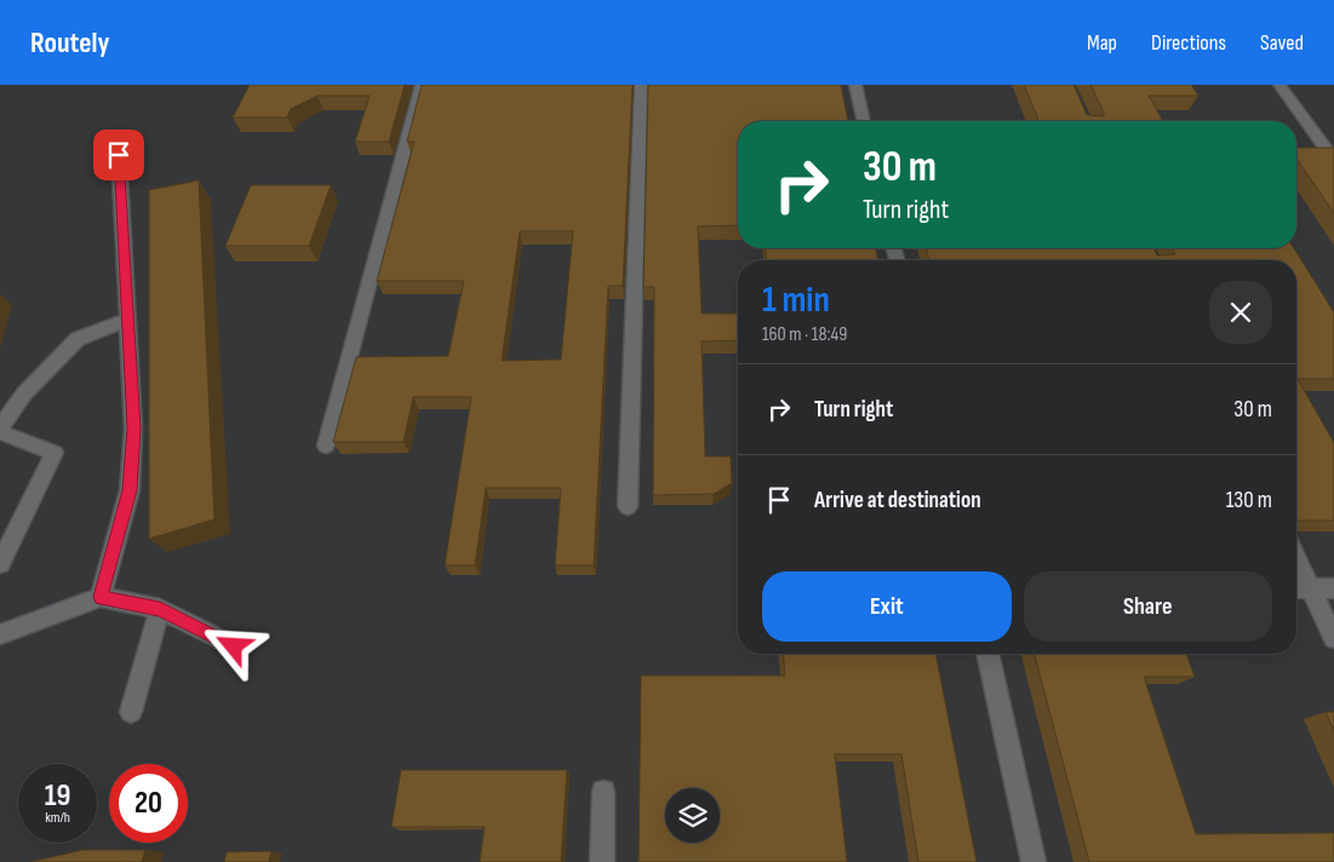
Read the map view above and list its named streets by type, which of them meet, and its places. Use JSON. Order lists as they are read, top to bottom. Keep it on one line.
{"page":{"header":"Routely","nav":["Map","Directions","Saved"],"turn":["30 m","Turn right"],"heading":["1 min","160 m · 18:49"],"list":[{"name":"Turn right","value":"30 m"},{"name":"Arrive at destination","value":"130 m"}],"buttons":["Exit","Share"],"speed":"19 km/h","limit":"20"}}
